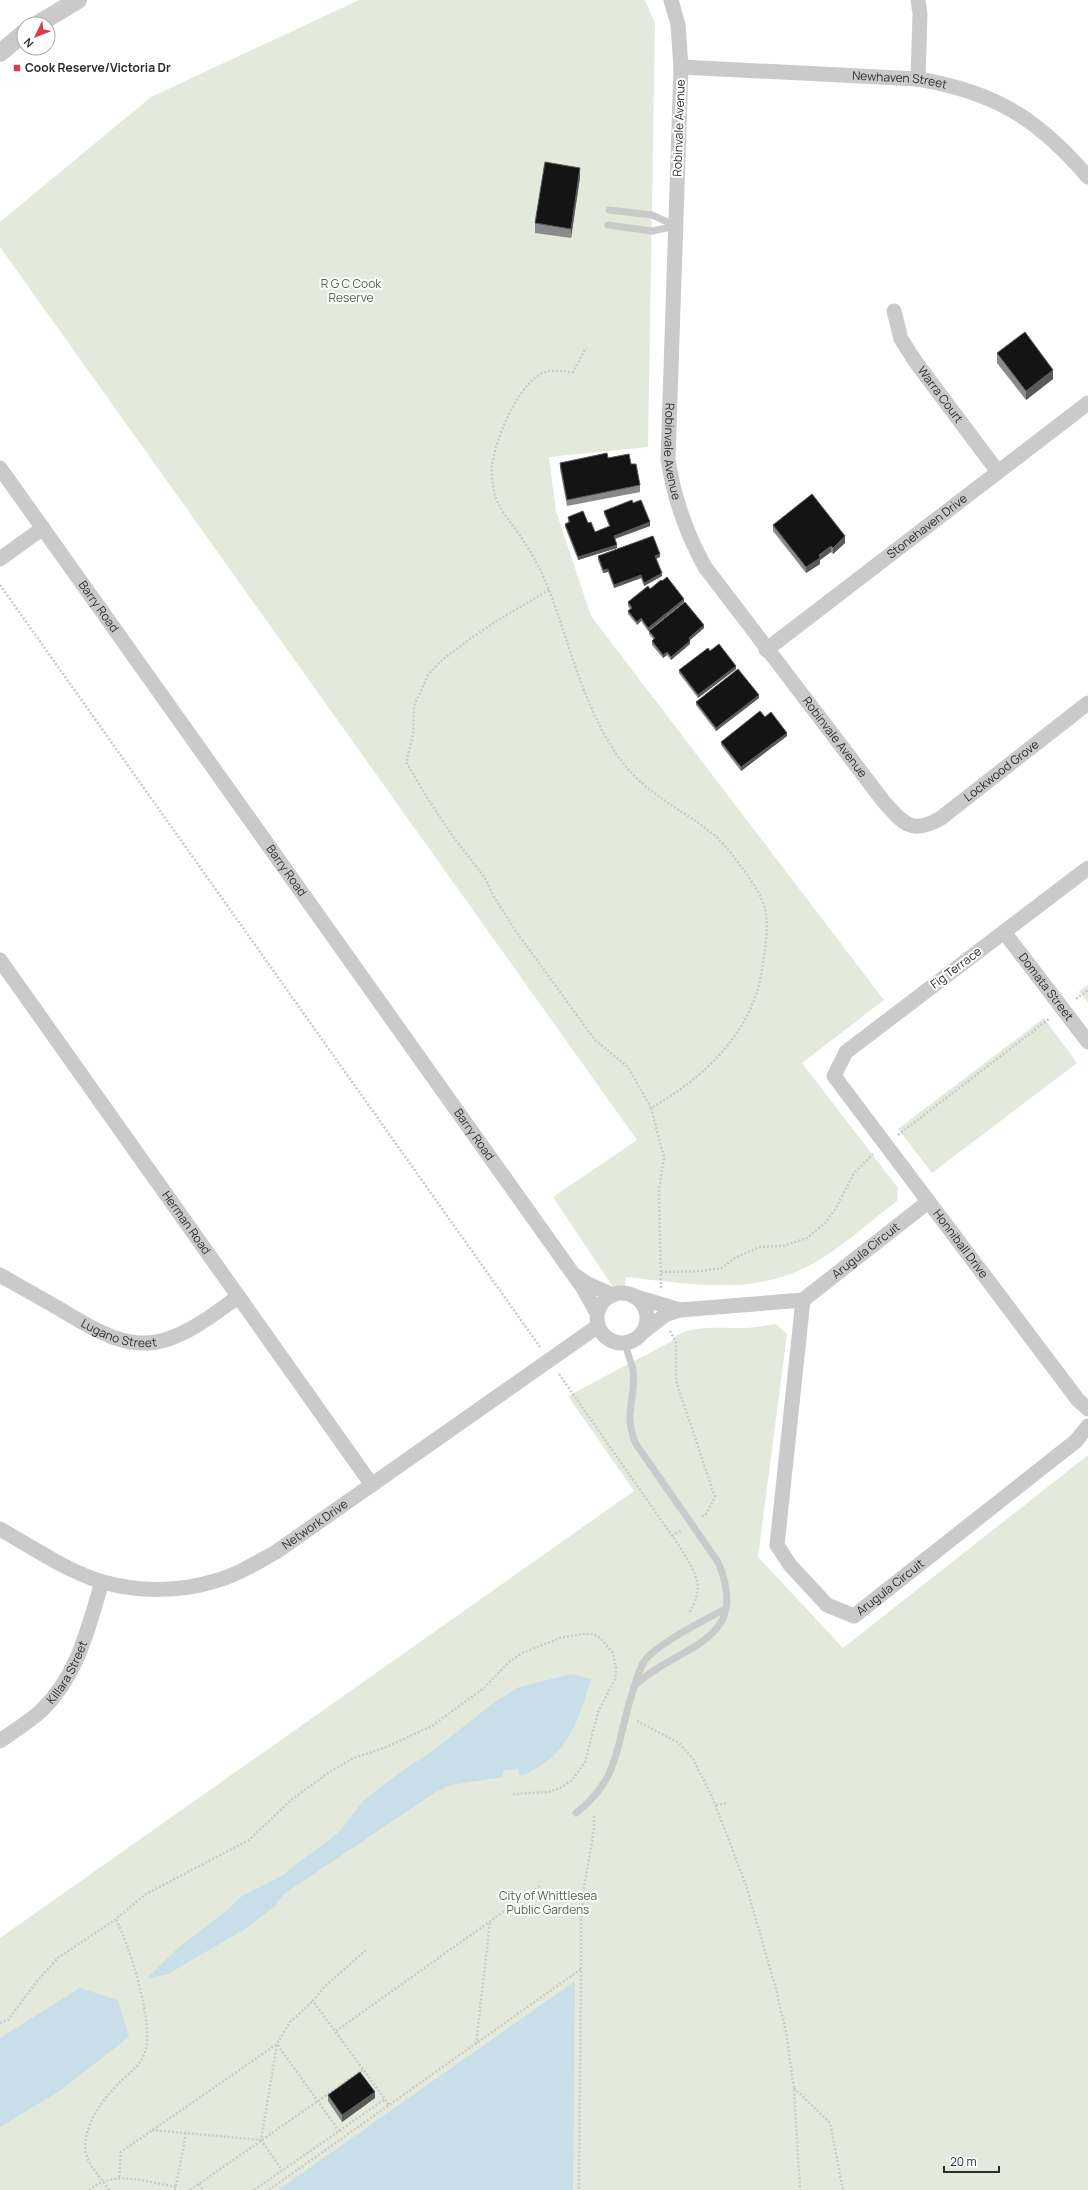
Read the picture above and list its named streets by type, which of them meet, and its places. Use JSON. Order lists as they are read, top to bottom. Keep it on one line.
{"streets":{"street":["Newhaven Street","Robinvale Avenue","Warra Court","Stonehaven Drive","Barry Road","Lockwood Grove","Fig Terrace","Domata Street","Herman Road","Honniball Drive","Arugula Circuit","Lugano Street","Network Drive","Killara Street"]},"crossings":[["Newhaven Street","Robinvale Avenue"],["Robinvale Avenue","Stonehaven Drive"],["Robinvale Avenue","Lockwood Grove"],["Warra Court","Stonehaven Drive"],["Barry Road","Network Drive"],["Fig Terrace","Domata Street"],["Fig Terrace","Honniball Drive"],["Herman Road","Lugano Street"],["Herman Road","Network Drive"],["Honniball Drive","Arugula Circuit"],["Network Drive","Killara Street"]],"parks":["R G C Cook Reserve","City of Whittlesea Public Gardens"],"places":{"transit":["Cook Reserve/Victoria Dr"]},"scale_bar":"20 m","north":"bottom left"}
